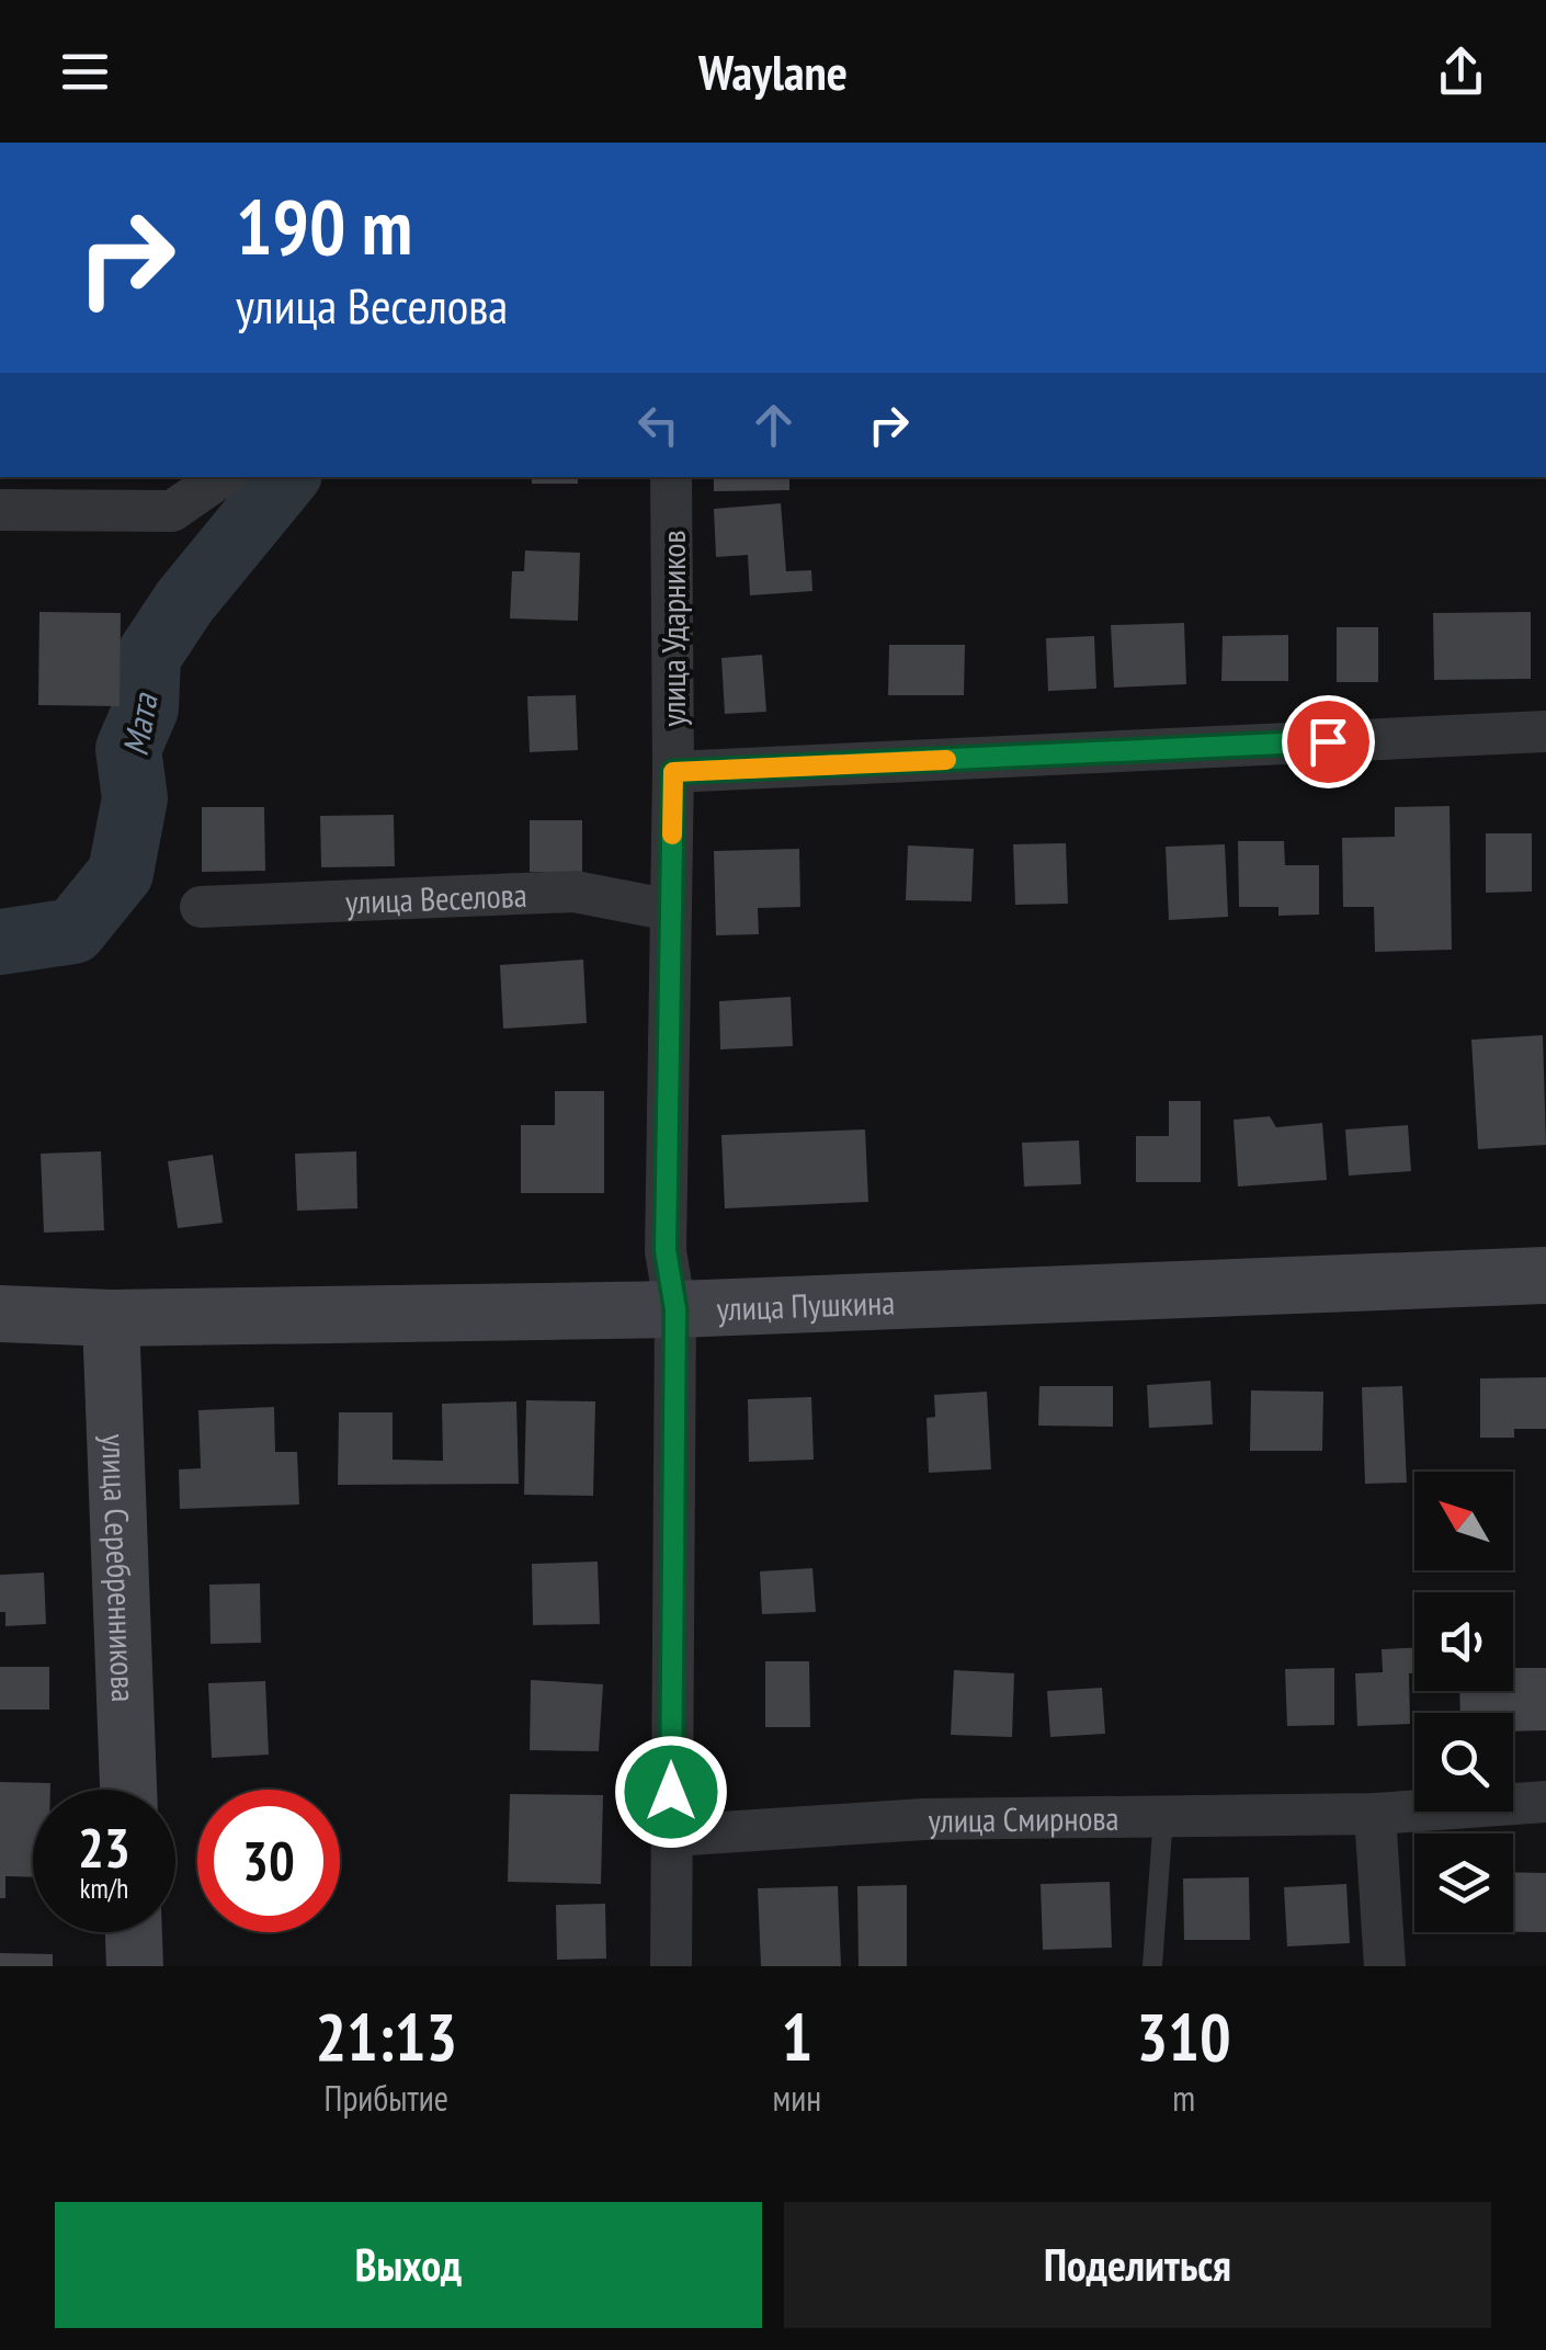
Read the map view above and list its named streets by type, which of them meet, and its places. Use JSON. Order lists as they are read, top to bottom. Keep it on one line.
{"streets":{"street":["улица Ударников","улица Веселова","улица Пушкина","улица Серебренникова","улица Смирнова"]},"crossings":[["улица Ударников","улица Веселова"],["улица Ударников","улица Пушкина"],["улица Ударников","улица Смирнова"],["улица Пушкина","улица Серебренникова"]],"water":["Мата"],"north":"top left","page":{"header":"Waylane","turn":["190 m","улица Веселова"],"speed":"23 km/h","limit":"30","eta":["21:13","Прибытие","1","мин","310","m"],"buttons":["Выход","Поделиться"]}}
